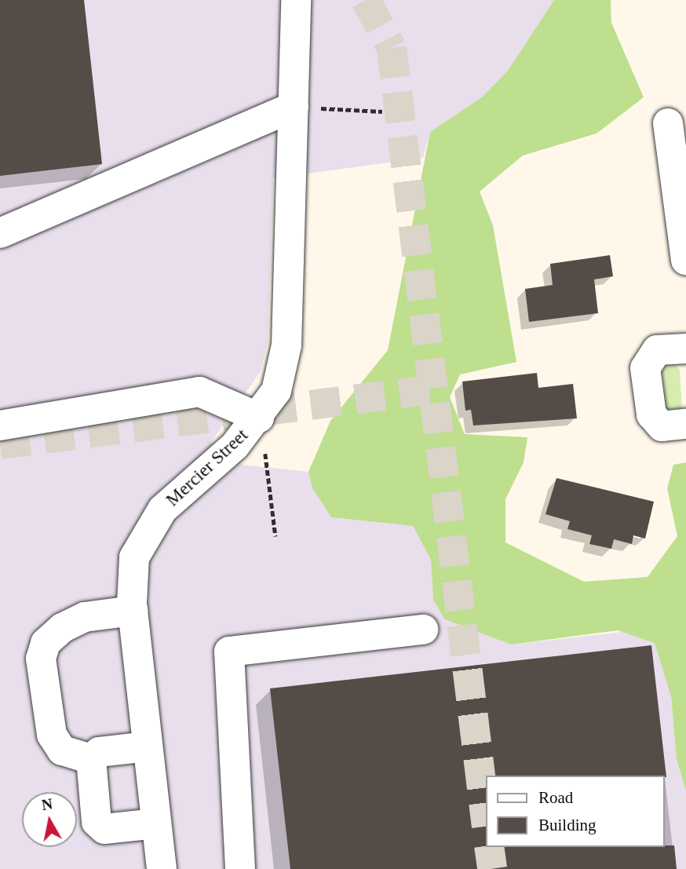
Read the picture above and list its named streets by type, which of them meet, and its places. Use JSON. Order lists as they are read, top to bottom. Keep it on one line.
{"streets":{"street":["Mercier Street"]},"legend":["Road","Building"],"north":"top"}
